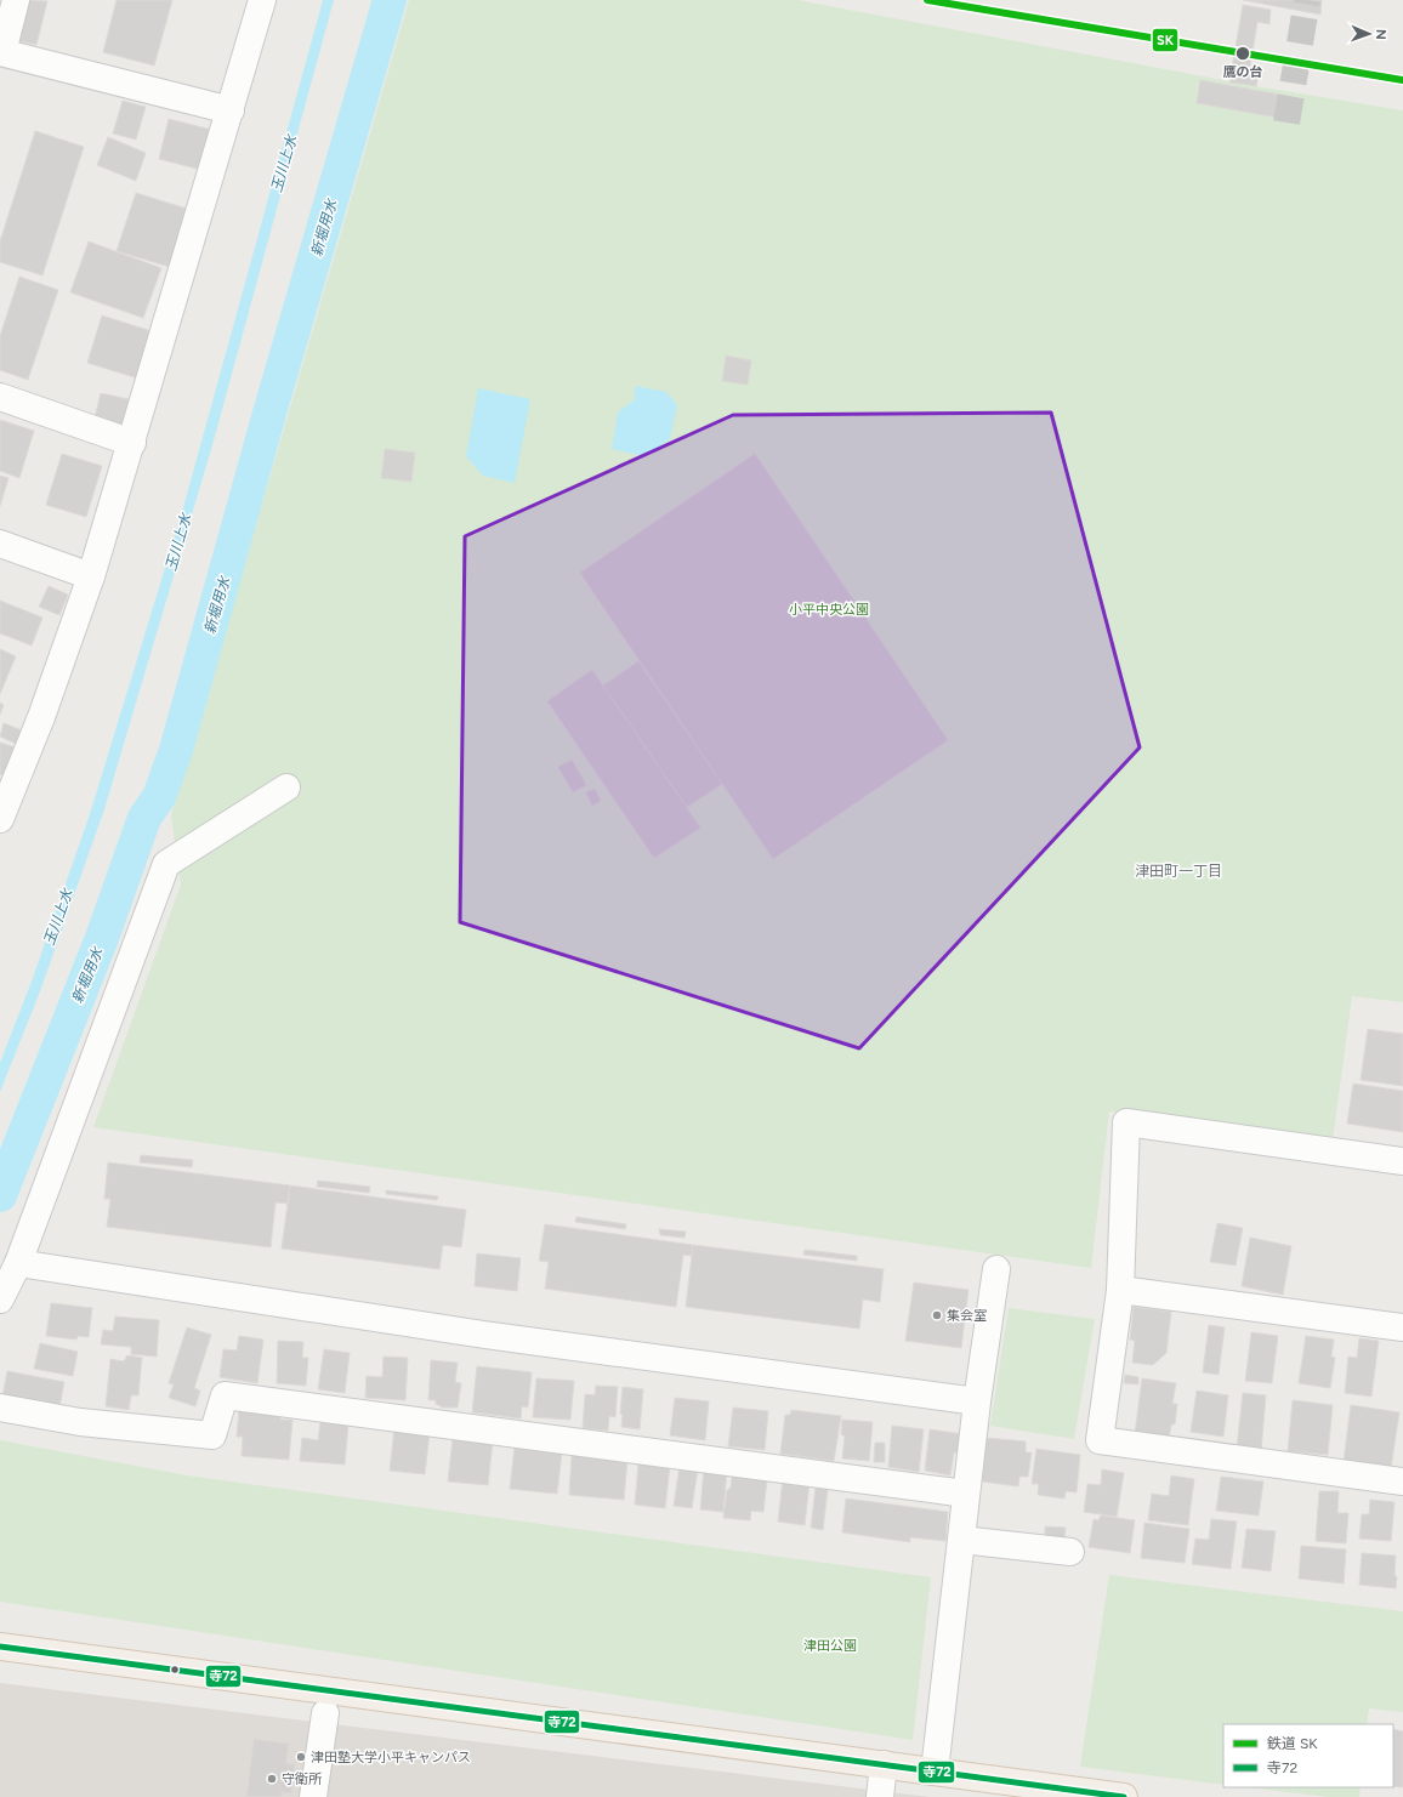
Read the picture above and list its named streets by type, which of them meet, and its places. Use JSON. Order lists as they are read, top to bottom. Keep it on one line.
{"districts":["津田町一丁目"],"water":["玉川上水","新堀用水"],"parks":["小平中央公園","津田公園"],"places":["鷹の台","集会室","津田塾大学小平キャンパス","守衛所"],"lines":["rail line SK","transit line 寺72"],"legend":["鉄道 SK","寺72"],"north":"right"}
